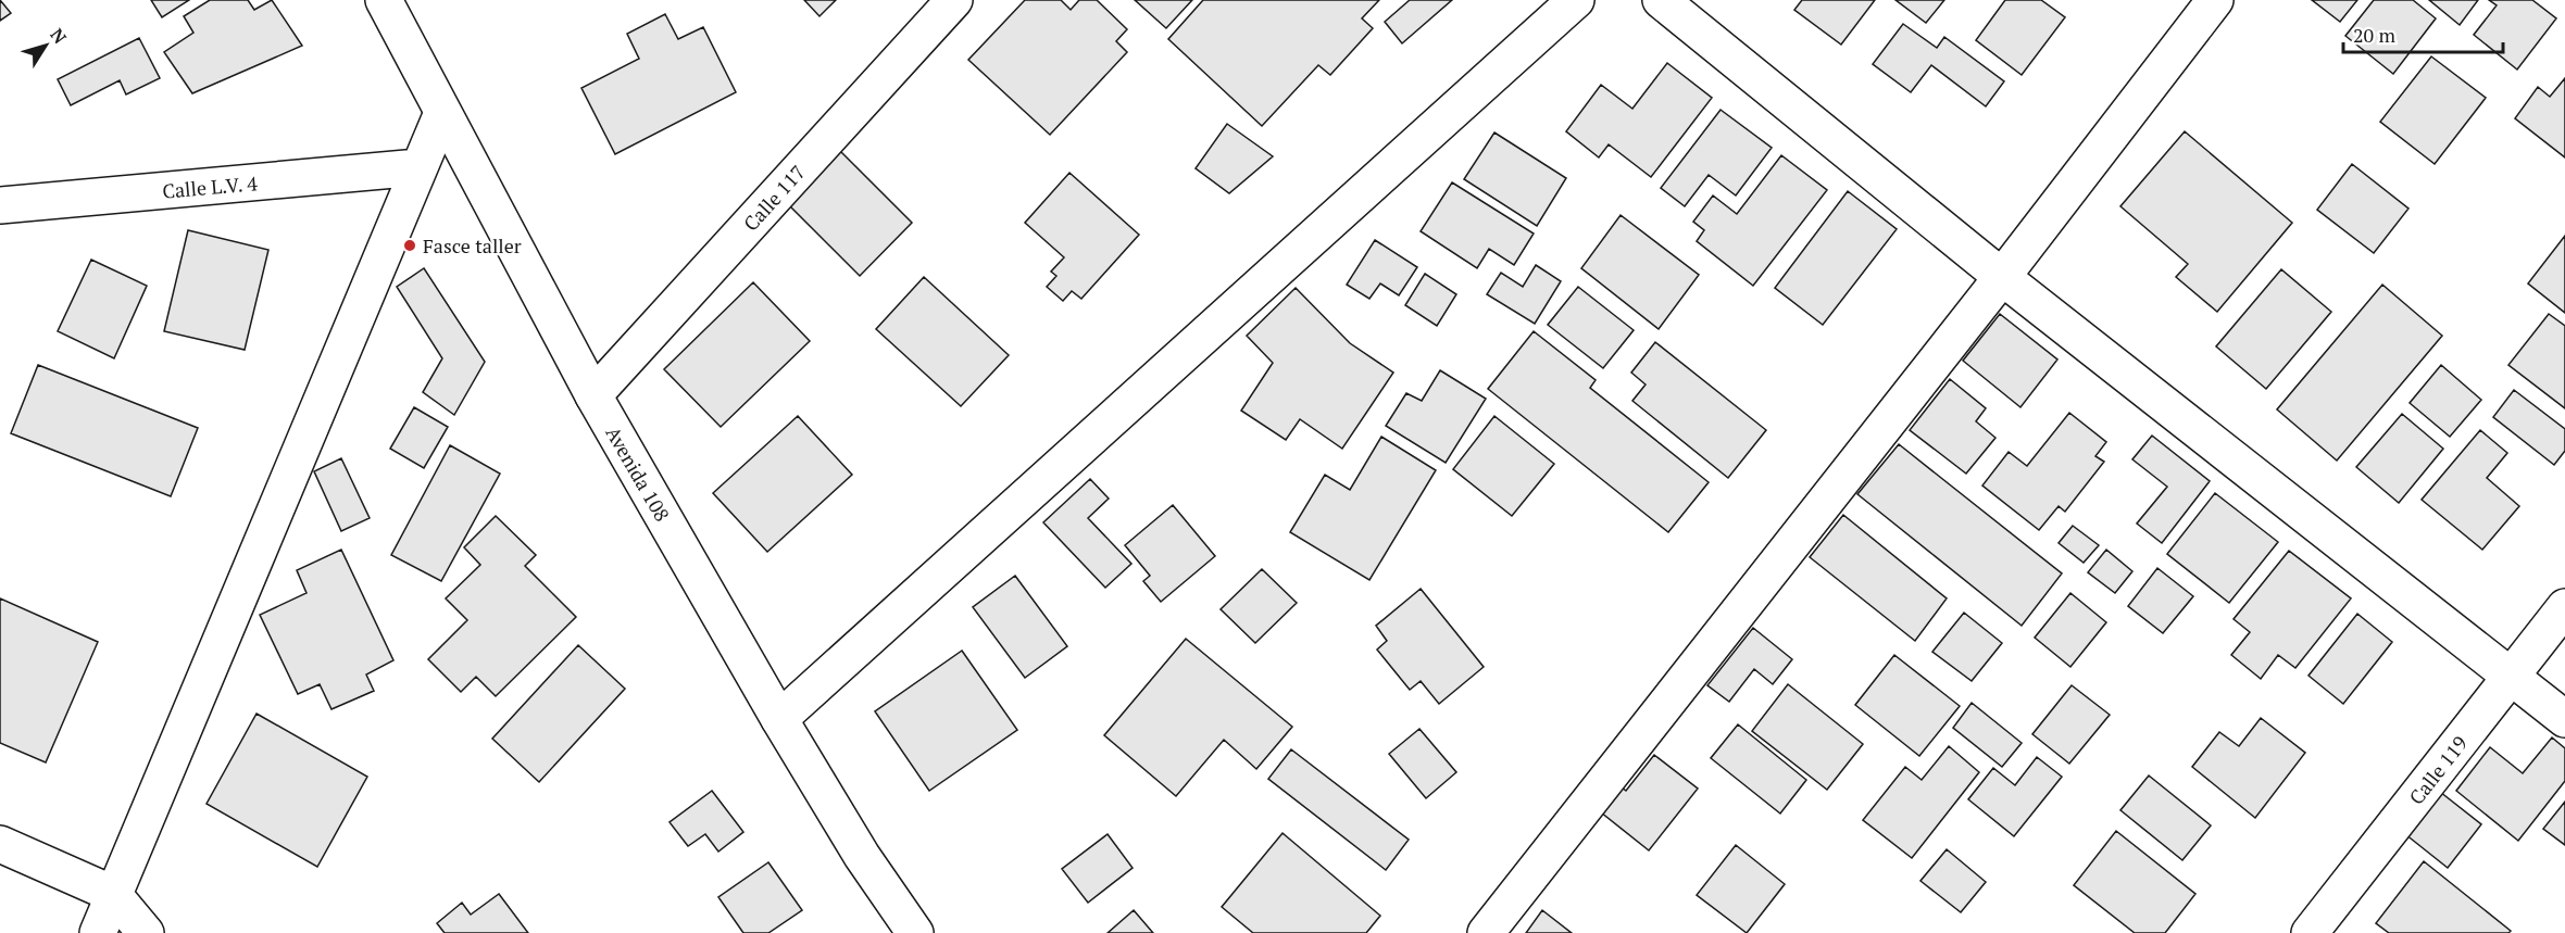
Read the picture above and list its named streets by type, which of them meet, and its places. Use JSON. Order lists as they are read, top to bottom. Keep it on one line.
{"streets":{"street":["Calle L.V. 4","Calle 117","Avenida 108","Calle 119"]},"crossings":[["Calle 117","Avenida 108"]],"places":["Fasce taller"],"scale_bar":"20 m","north":"top right"}
